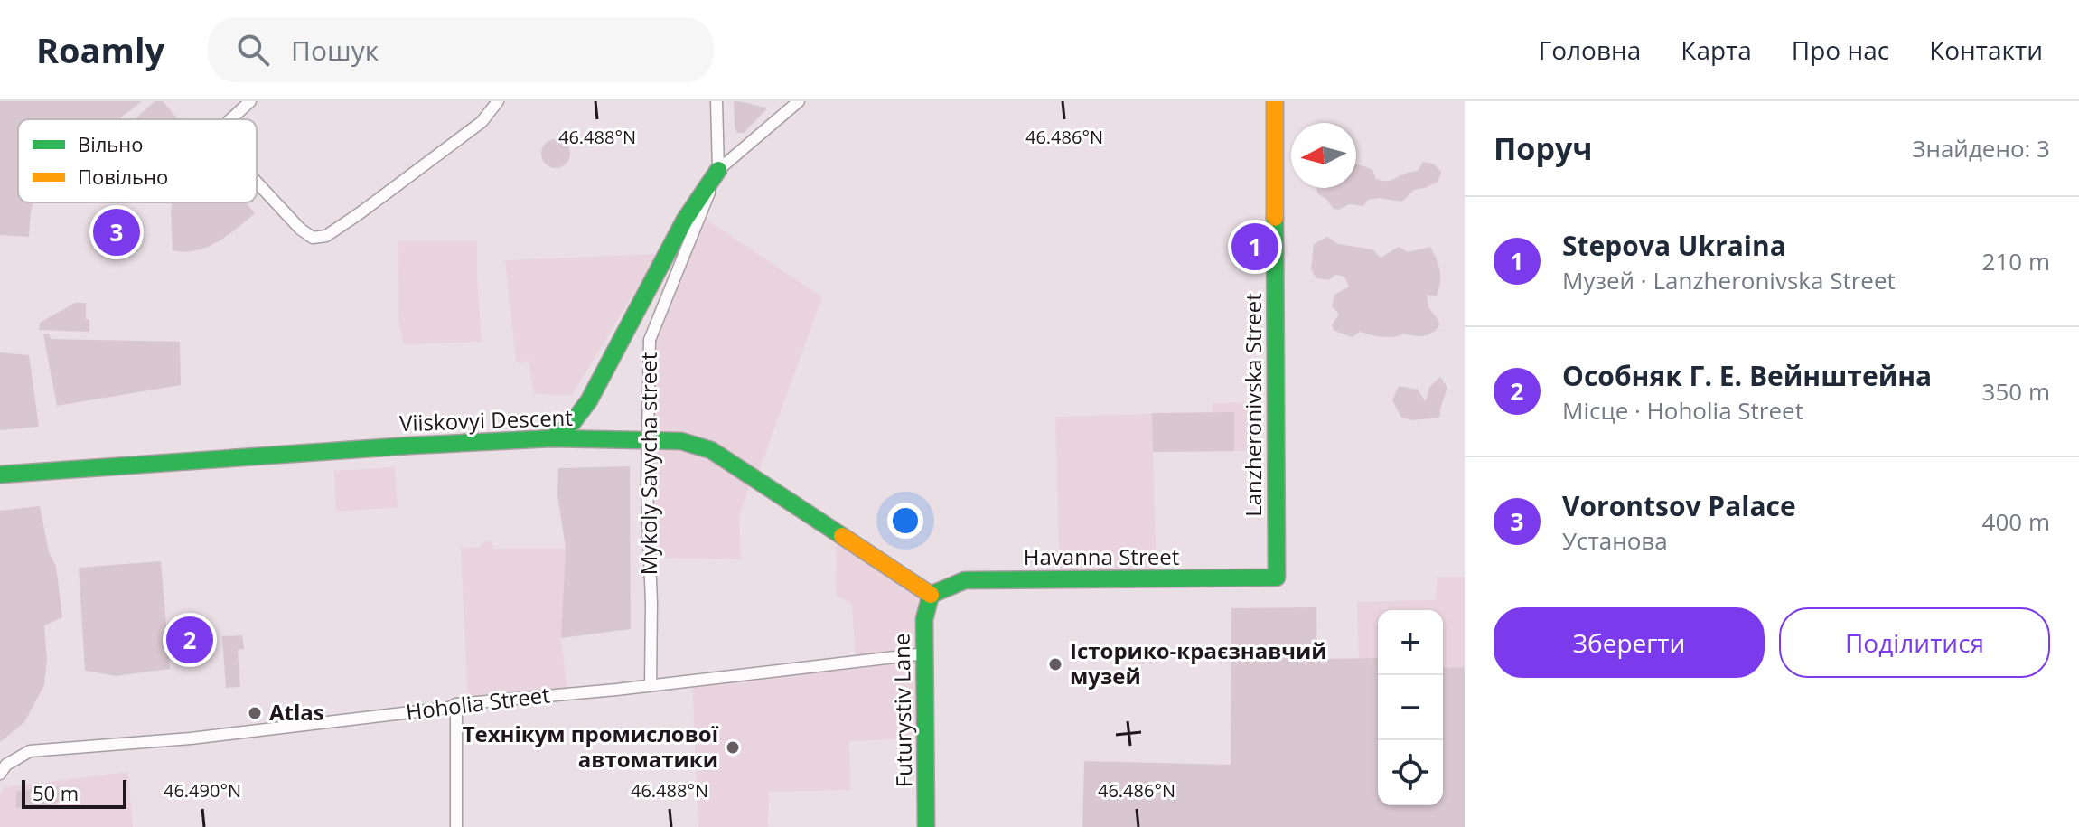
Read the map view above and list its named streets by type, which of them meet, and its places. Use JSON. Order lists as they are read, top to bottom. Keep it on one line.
{"streets":{"street":["Lanzheronivska Street","Viiskovyi Descent","Mykoly Savycha street","Havanna Street","Hoholia Street","Futurystiv Lane"]},"crossings":[["Lanzheronivska Street","Havanna Street"],["Viiskovyi Descent","Havanna Street"],["Viiskovyi Descent","Futurystiv Lane"],["Mykoly Savycha street","Hoholia Street"],["Havanna Street","Futurystiv Lane"],["Hoholia Street","Futurystiv Lane"]],"places":["Історико-краєзнавчий музей","Atlas","Технікум промислової автоматики"],"legend":["Вільно","Повільно"],"scale_bar":"50 m","north":"left","page":{"header":"Roamly","search":"Пошук","nav":["Головна","Карта","Про нас","Контакти"],"heading":["Поруч","Знайдено: 3"],"list":[{"mark":"1","name":"Stepova Ukraina","note":"Музей · Lanzheronivska Street","value":"210 m"},{"mark":"2","name":"Особняк Г. Е. Вейнштейна","note":"Місце · Hoholia Street","value":"350 m"},{"mark":"3","name":"Vorontsov Palace","note":"Установа","value":"400 m"}],"pins":["3","1","2"],"buttons":["Зберегти","Поділитися"],"map_buttons":["+","−"],"scale":"50 m"},"coordinates":["46.488°N","46.486°N","46.490°N"]}
